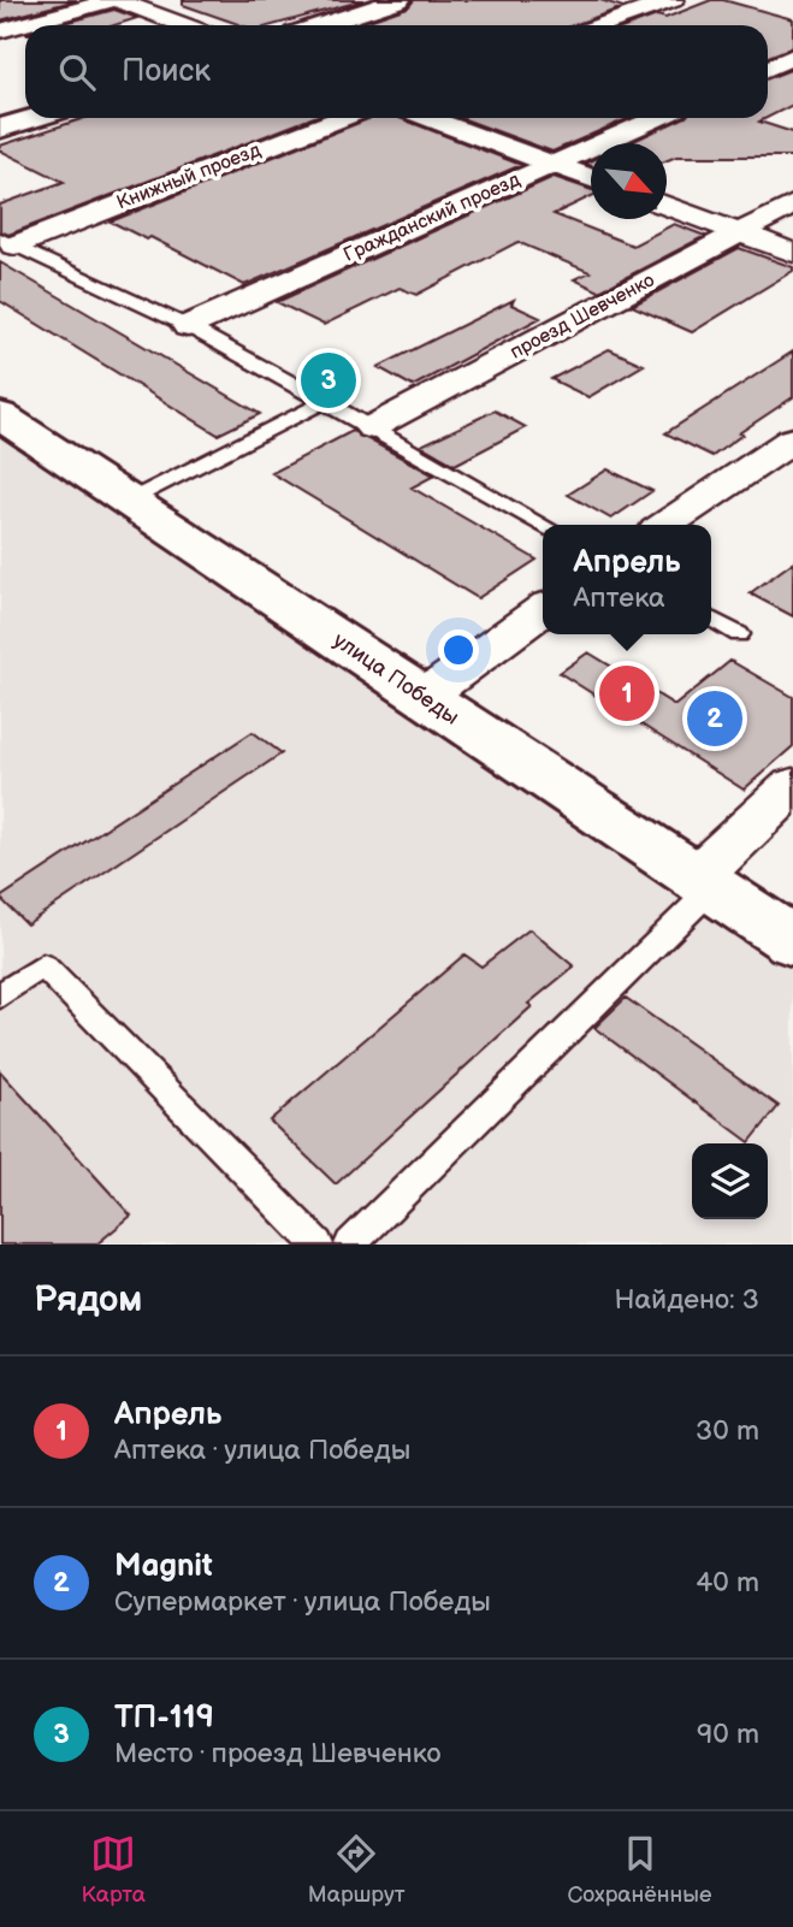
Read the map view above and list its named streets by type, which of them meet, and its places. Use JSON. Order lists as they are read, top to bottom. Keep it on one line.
{"streets":{"main road":["улица Победы"],"street":["Книжный проезд","Гражданский проезд","проезд Шевченко"]},"north":"bottom right","page":{"search":"Поиск","pins":["3","1","2"],"popup":["Апрель","Аптека"],"heading":["Рядом","Найдено: 3"],"list":[{"mark":"1","name":"Апрель","note":"Аптека · улица Победы","value":"30 m"},{"mark":"2","name":"Magnit","note":"Супермаркет · улица Победы","value":"40 m"},{"mark":"3","name":"ТП-119","note":"Место · проезд Шевченко","value":"90 m"}],"nav":["Карта","Маршрут","Сохранённые"]}}
